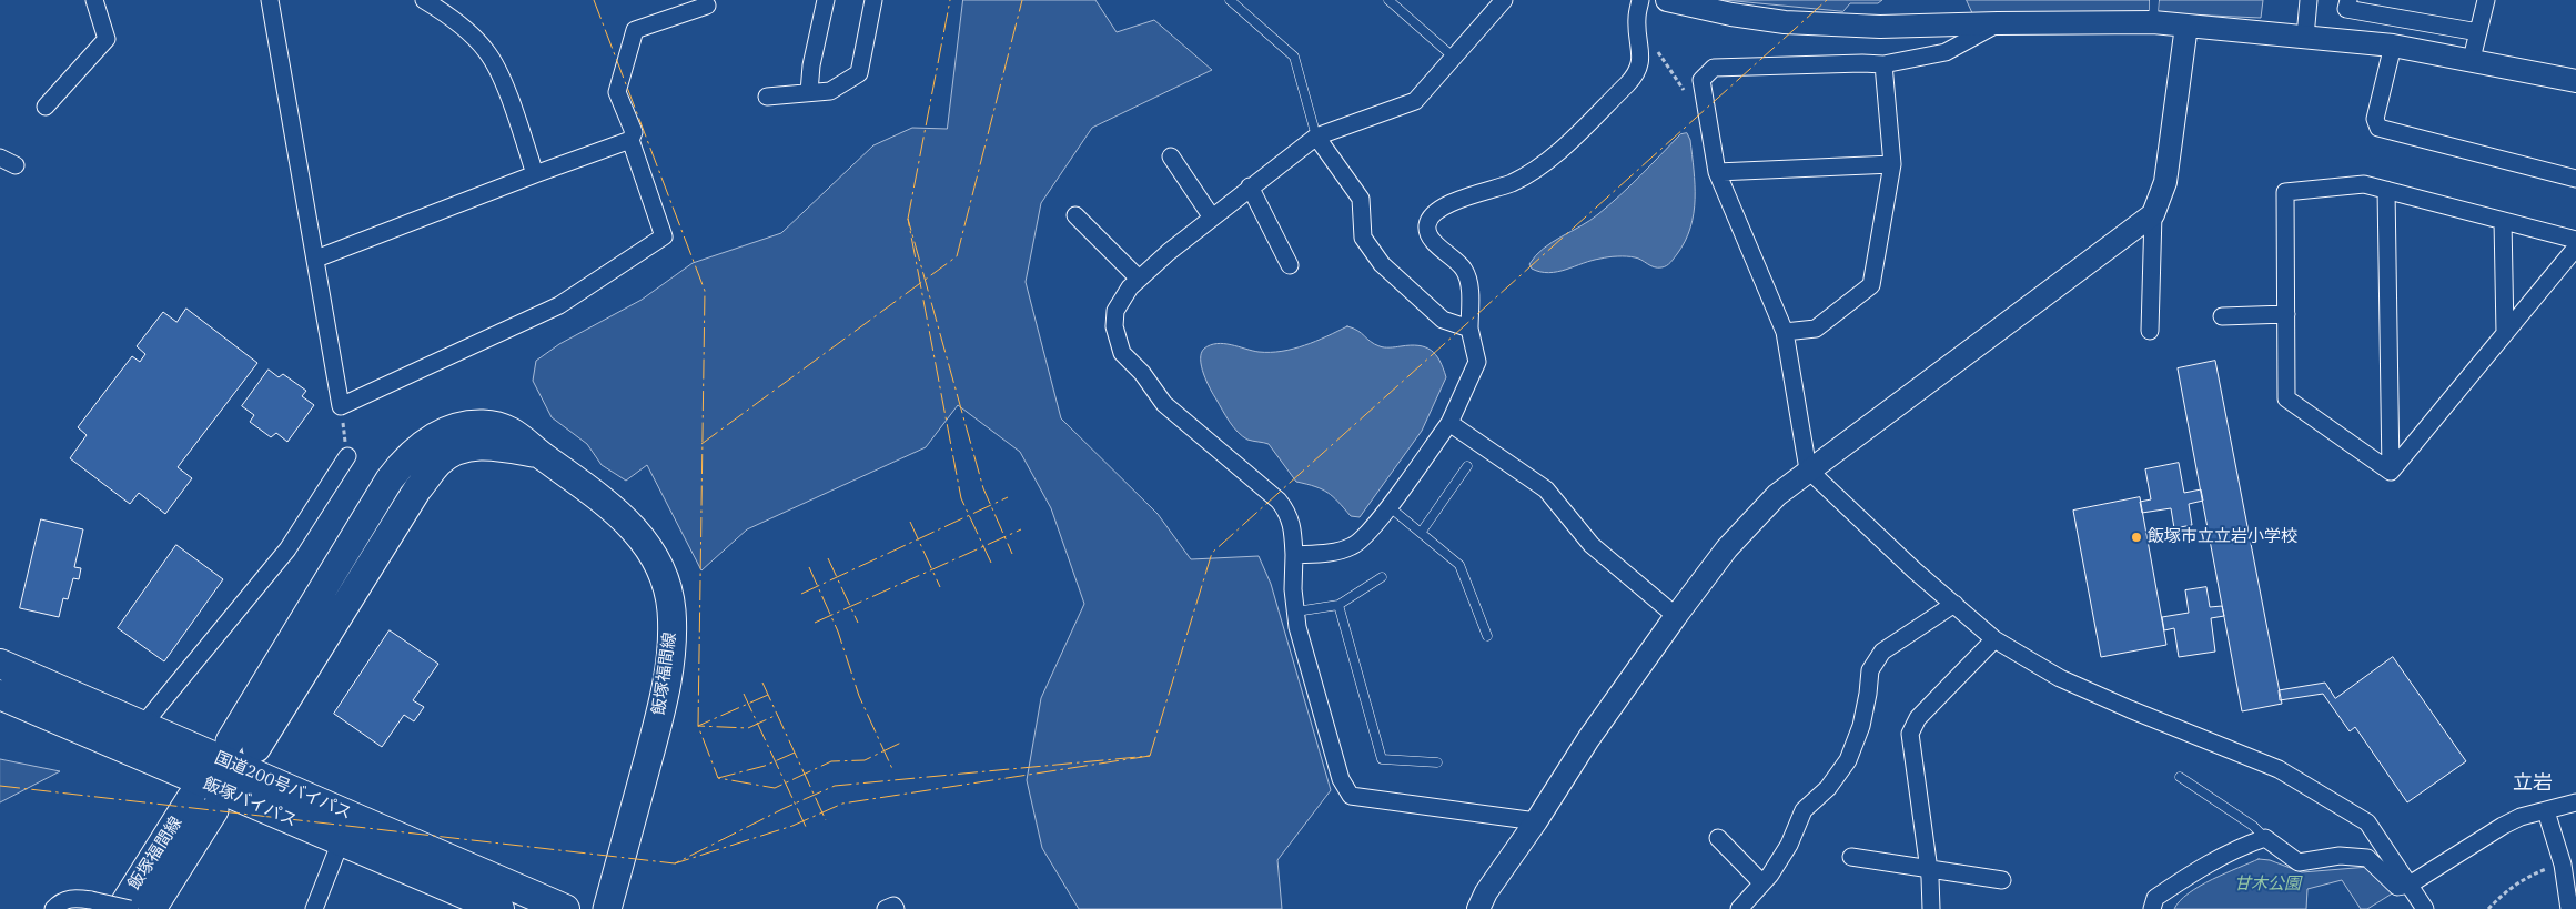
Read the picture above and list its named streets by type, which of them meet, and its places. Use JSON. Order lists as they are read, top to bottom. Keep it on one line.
{"streets":{"highway":["国道200号バイパス","飯塚バイパス"],"main road":["飯塚福間線"]},"districts":["立岩"],"parks":["甘木公園"],"places":["飯塚市立立岩小学校"]}
